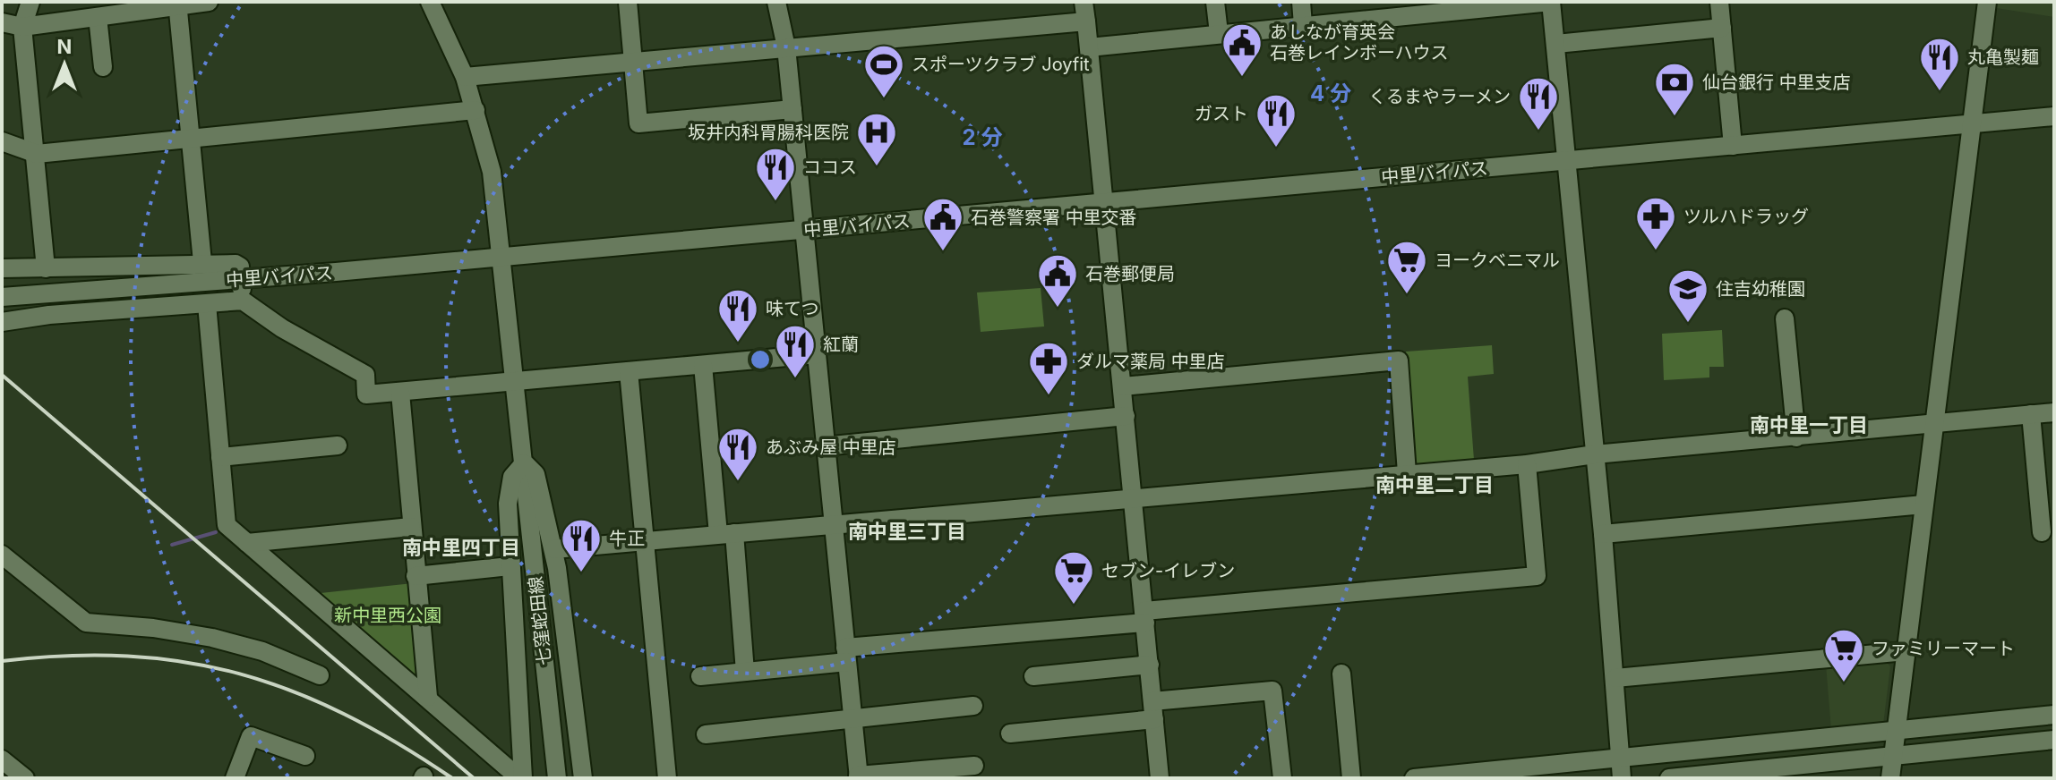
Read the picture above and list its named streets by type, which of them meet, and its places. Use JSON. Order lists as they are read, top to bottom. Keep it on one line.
{"streets":{"street":["中里バイパス","七窪蛇田線"]},"crossings":[["中里バイパス","七窪蛇田線"]],"districts":["南中里一丁目","南中里二丁目","南中里三丁目","南中里四丁目"],"parks":["新中里西公園"],"places":{"public building":["あしなが育英会 石巻レインボーハウス","石巻警察署 中里交番","石巻郵便局"],"restaurant":["丸亀製麺","くるまやラーメン","ガスト","ココス","味てつ","紅蘭","あぶみ屋 中里店","牛正"],"sports":["スポーツクラブ Joyfit"],"bank":["仙台銀行 中里支店"],"hospital":["坂井内科胃腸科医院"],"pharmacy":["ツルハドラッグ","ダルマ薬局 中里店"],"supermarket":["ヨークベニマル","セブン-イレブン","ファミリーマート"],"school or university":["住吉幼稚園"]},"north":"top","rings":["4 分","2 分"]}
